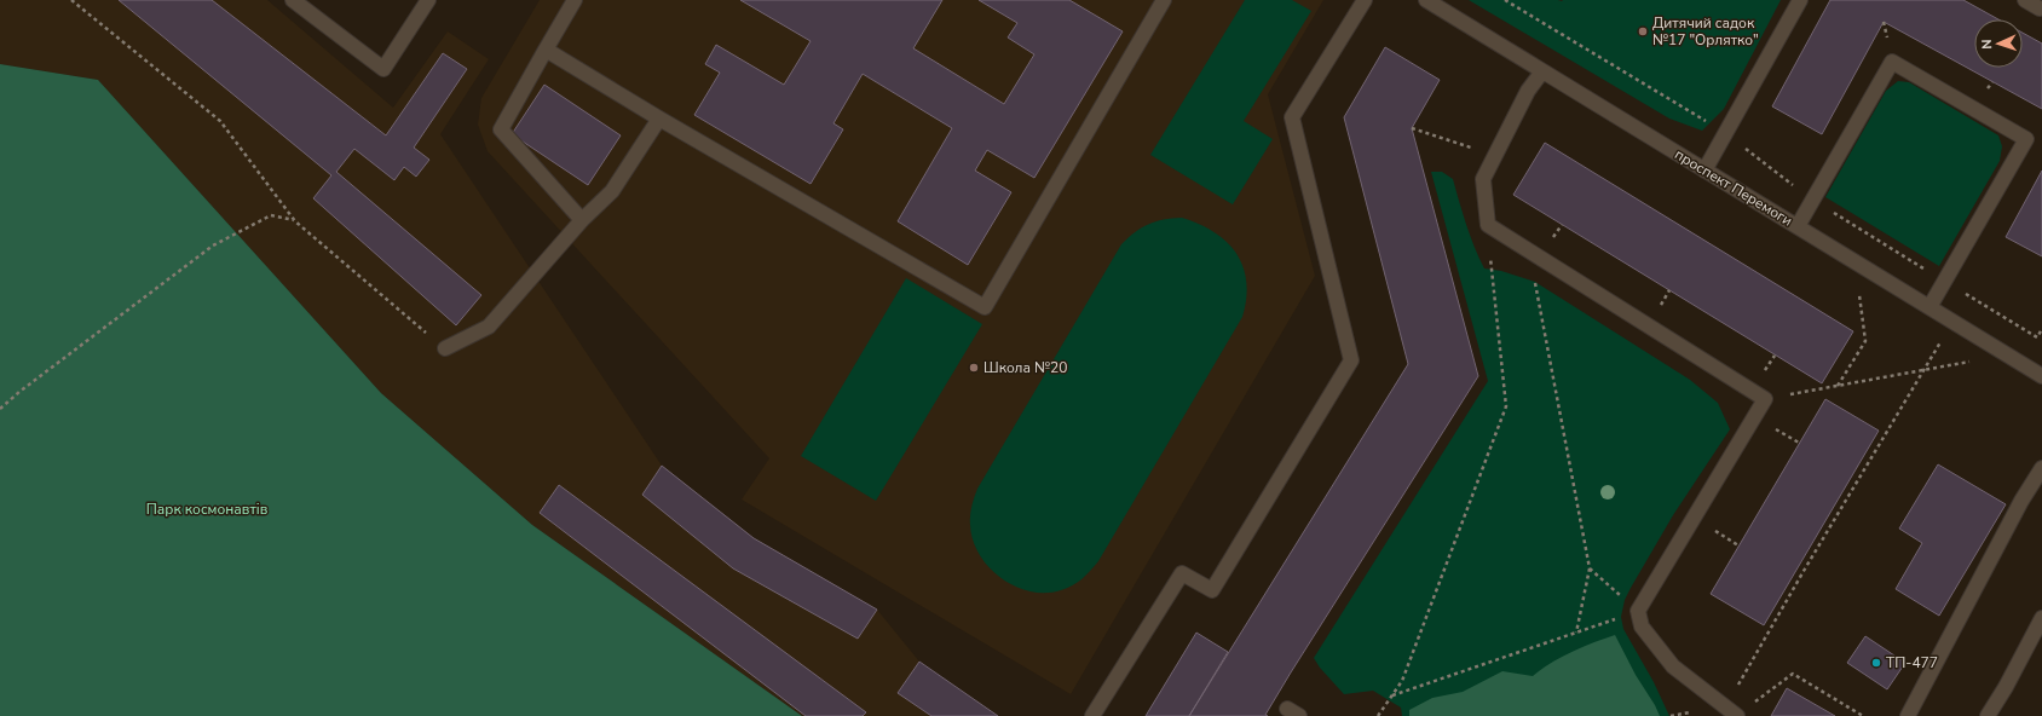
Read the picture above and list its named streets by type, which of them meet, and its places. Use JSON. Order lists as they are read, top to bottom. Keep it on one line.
{"streets":{"street":["проспект Перемоги"]},"parks":["Парк космонавтів"],"places":["Дитячий садок №17 \"Орлятко\"","Школа №20","ТП-477"],"north":"left"}
